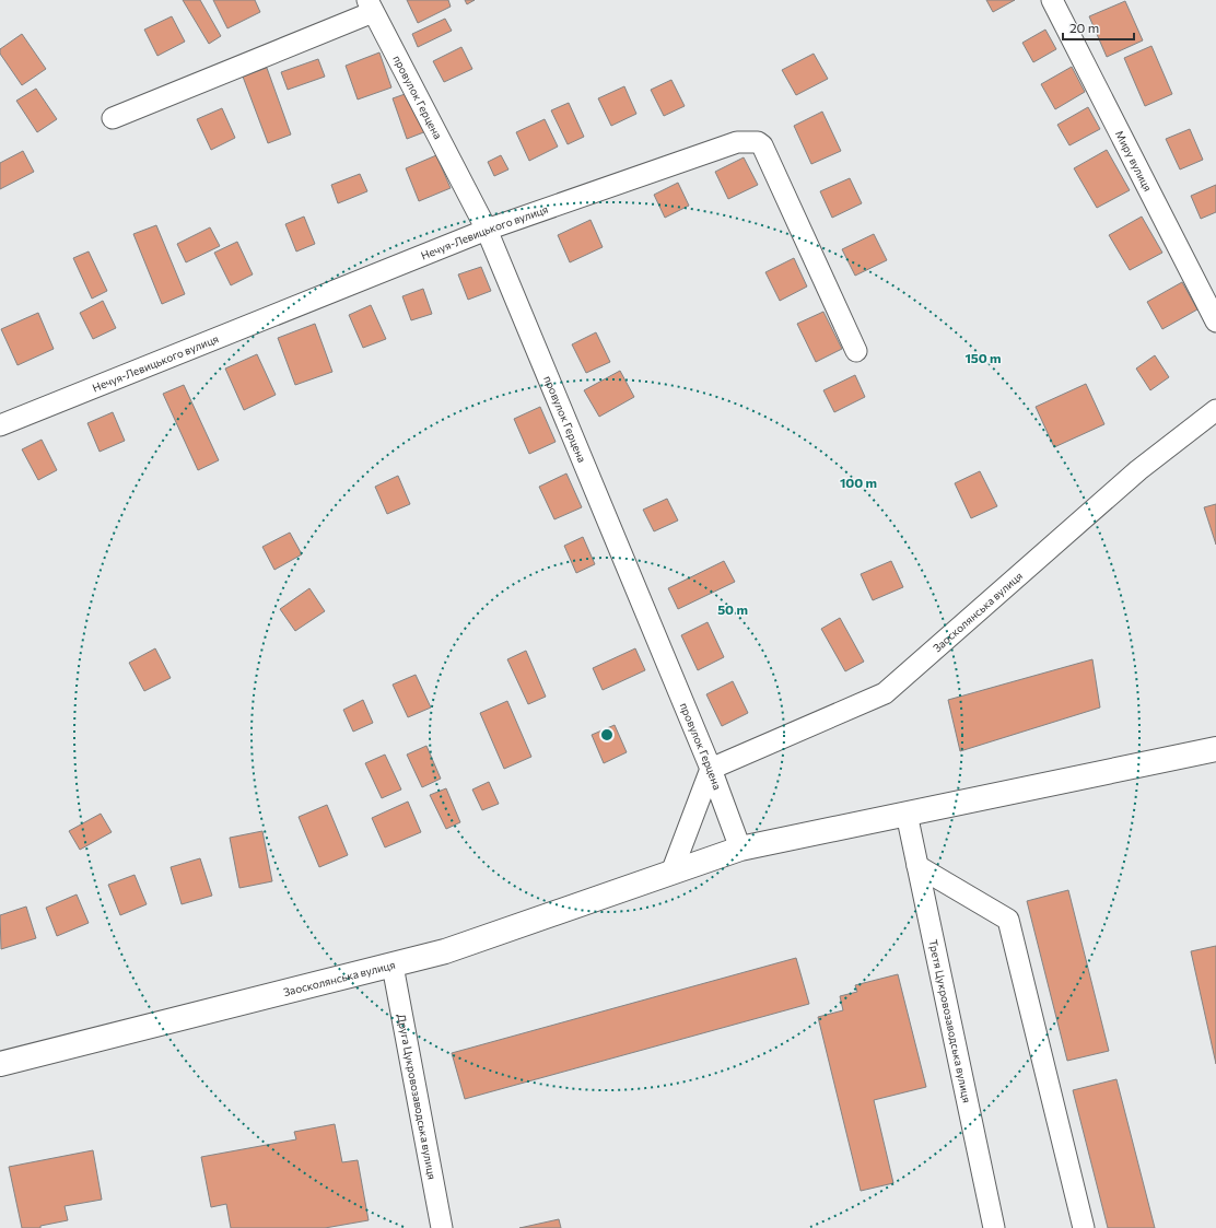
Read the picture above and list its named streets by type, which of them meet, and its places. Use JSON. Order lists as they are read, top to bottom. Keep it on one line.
{"streets":{"street":["провулок Герцена","Миру вулиця","Нечуя-Левицького вулиця","Заосколянська вулиця","Третя Цукровозаводська вулиця","Друга Цукровозаводська вулиця"]},"crossings":[["провулок Герцена","Нечуя-Левицького вулиця"],["провулок Герцена","Заосколянська вулиця"],["Заосколянська вулиця","Третя Цукровозаводська вулиця"],["Заосколянська вулиця","Друга Цукровозаводська вулиця"]],"scale_bar":"20 m","rings":["150 m","100 m","50 m"]}
